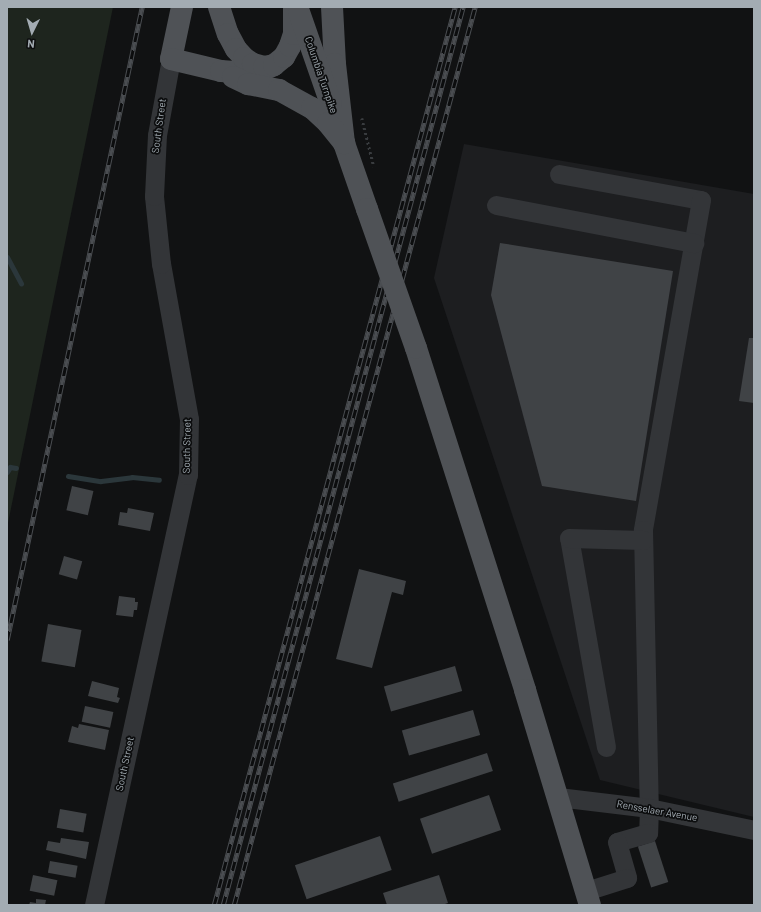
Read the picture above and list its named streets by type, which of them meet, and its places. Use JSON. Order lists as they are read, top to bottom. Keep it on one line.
{"streets":{"main road":["Columbia Turnpike","South Street"],"street":["Rensselaer Avenue"]},"north":"bottom"}
